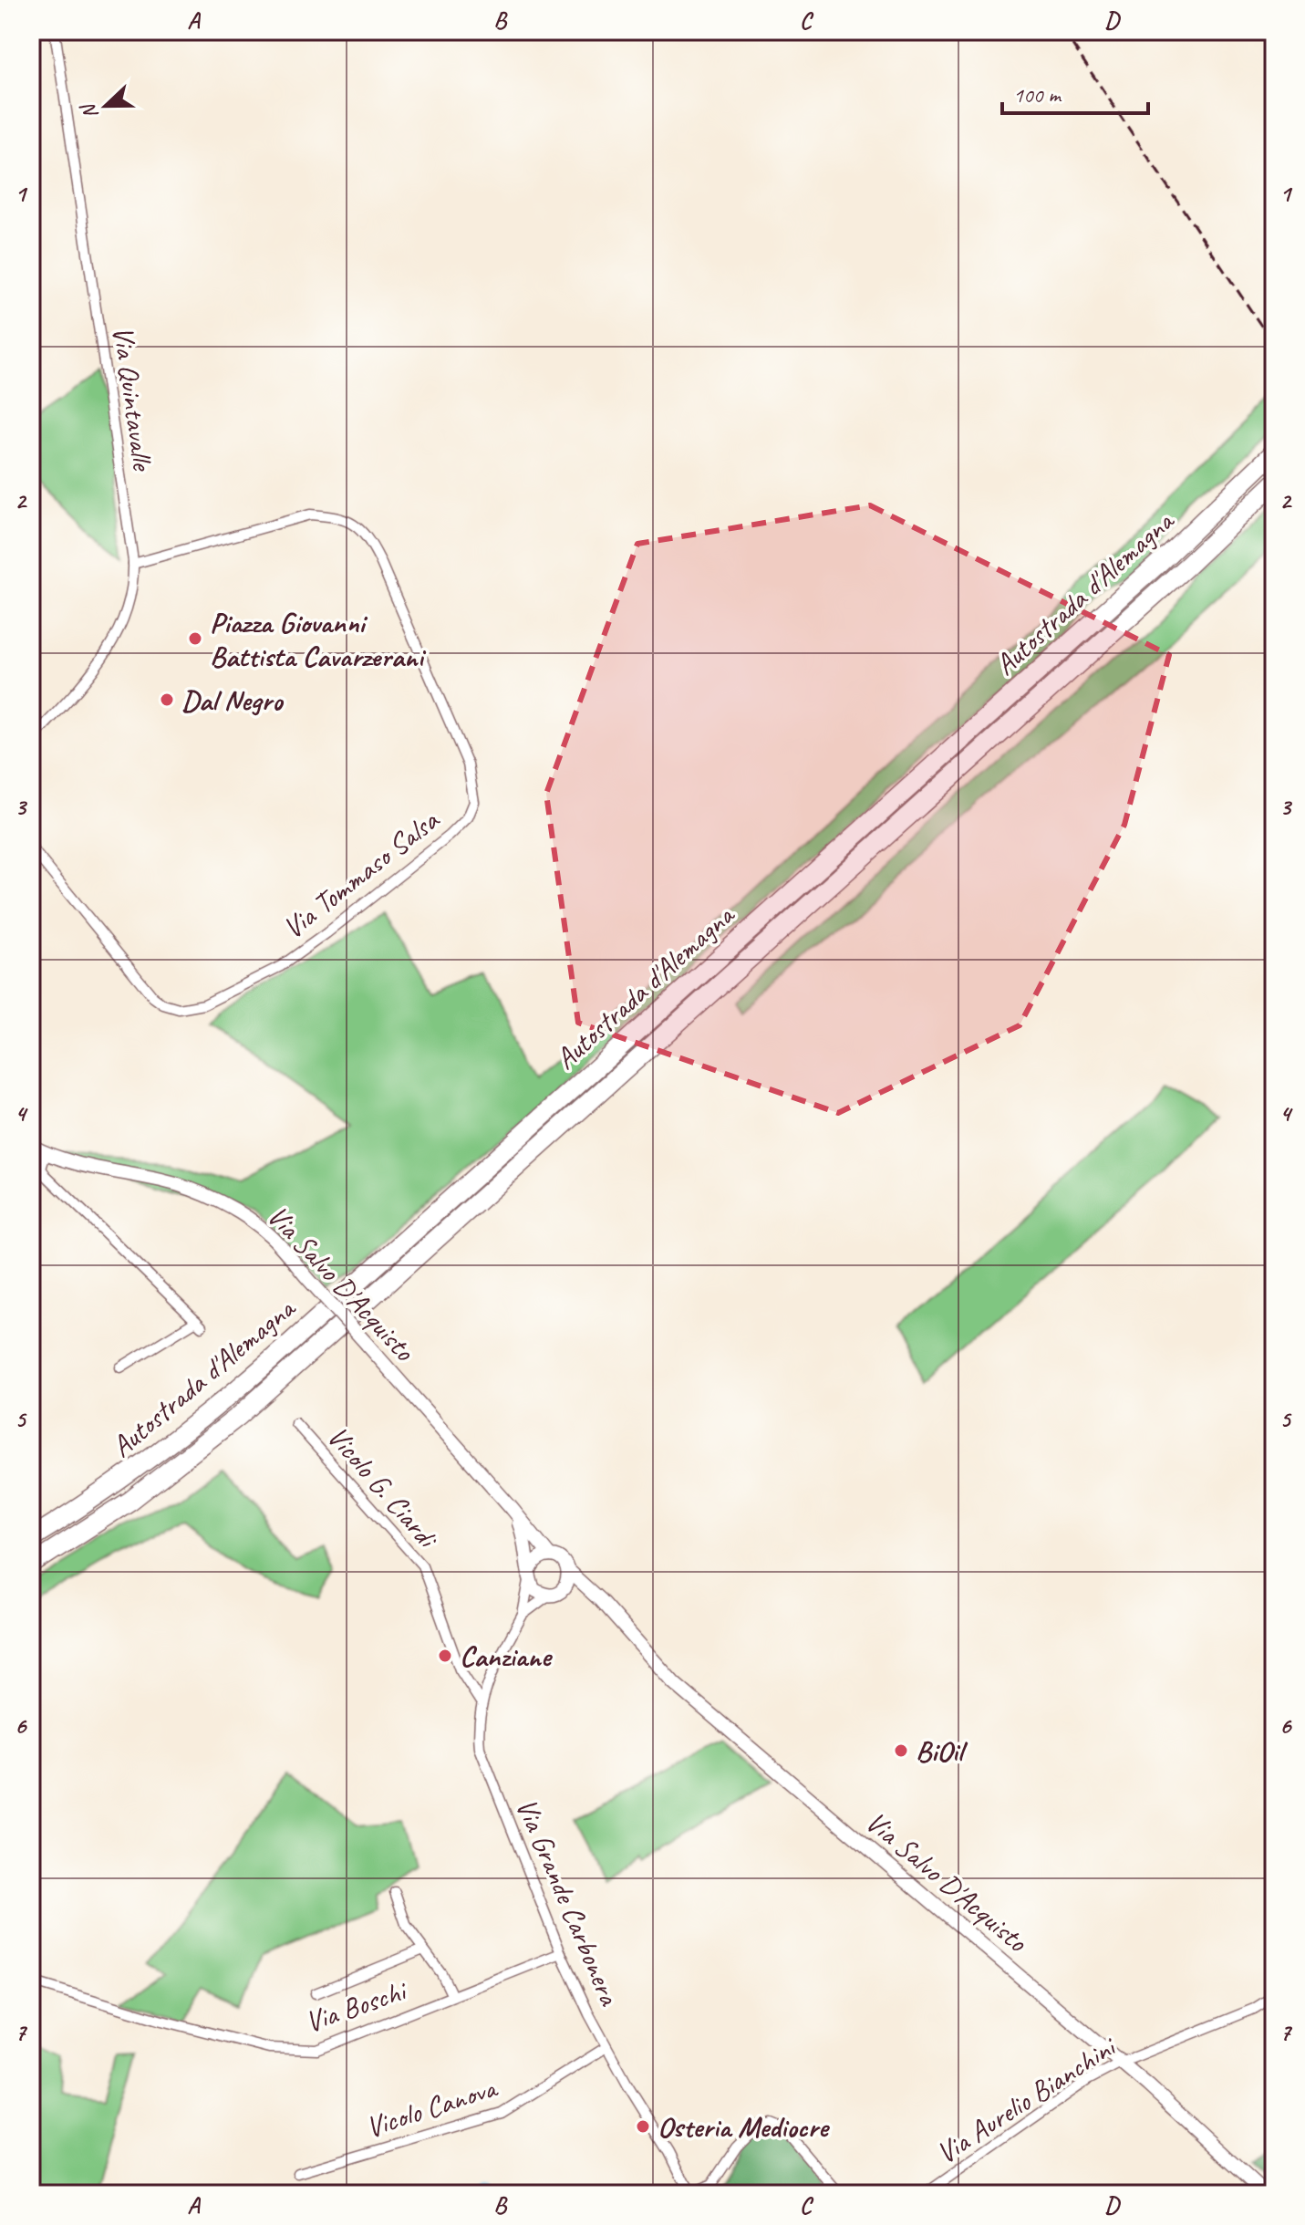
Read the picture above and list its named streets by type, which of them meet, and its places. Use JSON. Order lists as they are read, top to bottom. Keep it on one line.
{"streets":{"highway":["Autostrada d'Alemagna"],"street":["Via Quintavalle","Via Tommaso Salsa","Via Salvo D'Acquisto","Vicolo G. Ciardi","Via Grande Carbonera","Via Boschi","Via Aurelio Bianchini","Vicolo Canova"]},"crossings":[["Via Quintavalle","Via Tommaso Salsa"],["Via Salvo D'Acquisto","Via Grande Carbonera"],["Via Salvo D'Acquisto","Via Aurelio Bianchini"],["Vicolo G. Ciardi","Via Grande Carbonera"],["Via Grande Carbonera","Via Boschi"],["Via Grande Carbonera","Vicolo Canova"]],"places":["Piazza Giovanni Battista Cavarzerani","Dal Negro","Canziane","BiOil","Osteria Mediocre"],"scale_bar":"100 m","north":"left","grid":{"columns":["A","B","C","D"],"rows":["1","2","3","4","5","6","7"]}}
